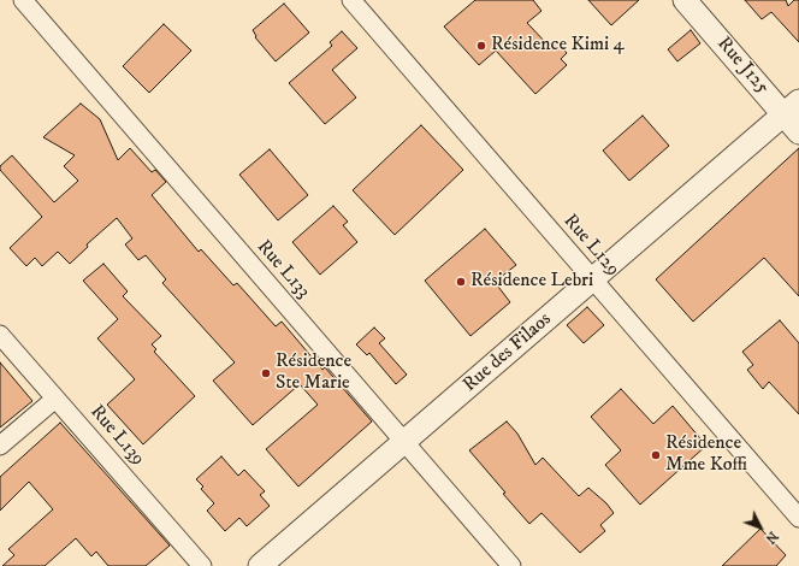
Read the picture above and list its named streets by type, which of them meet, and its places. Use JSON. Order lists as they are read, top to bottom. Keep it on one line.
{"streets":{"street":["Rue J125","Rue L129","Rue L133","Rue des Filaos","Rue L139"]},"crossings":[["Rue J125","Rue des Filaos"],["Rue L129","Rue des Filaos"],["Rue L133","Rue des Filaos"]],"places":["Résidence Kimi 4","Résidence Lebri","Résidence Ste Marie","Résidence Mme Koffi"],"north":"bottom right"}
